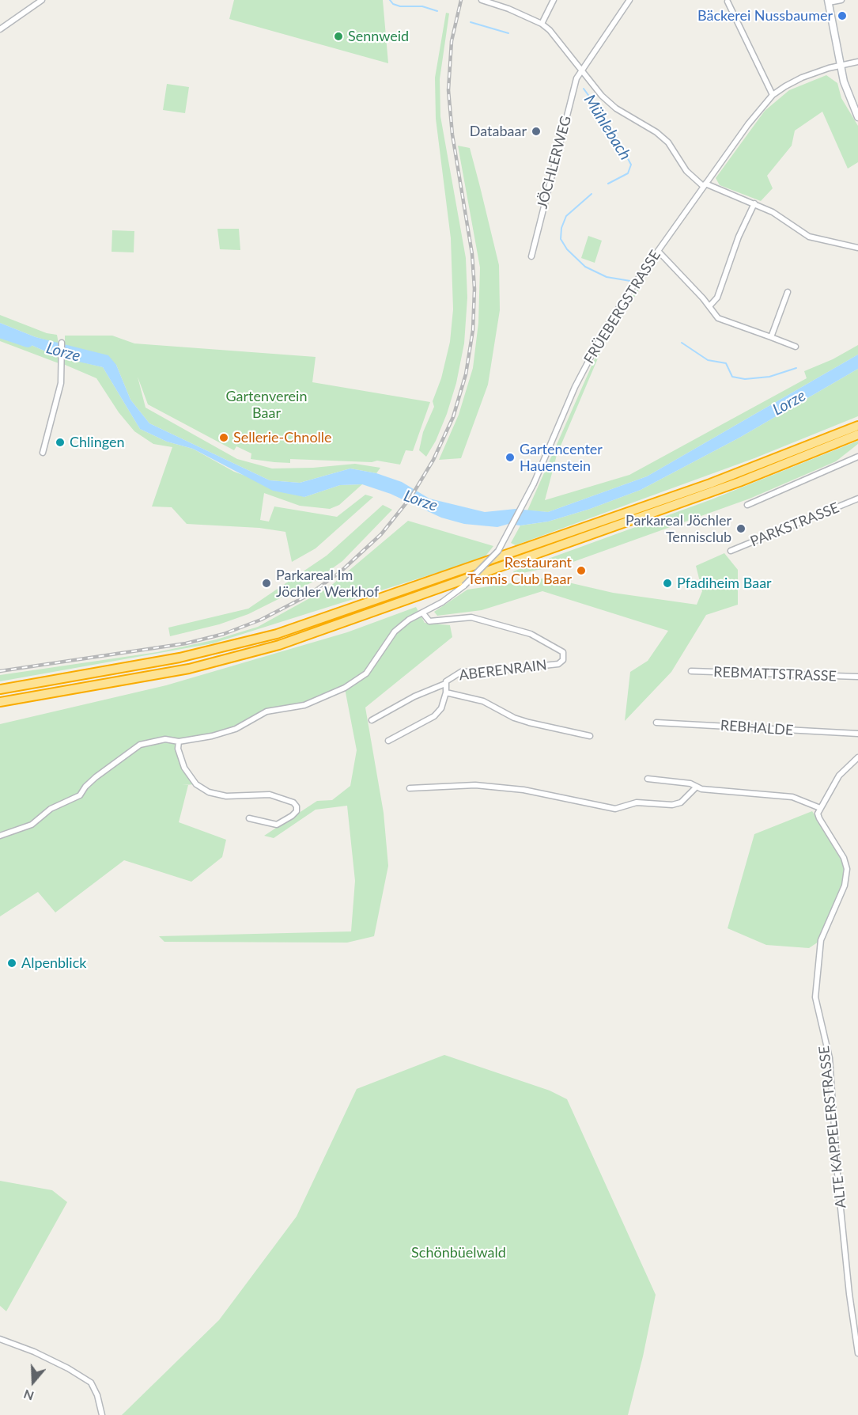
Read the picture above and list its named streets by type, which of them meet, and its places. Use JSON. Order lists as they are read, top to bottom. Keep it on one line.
{"streets":{"street":["JÖCHLERWEG","FRÜEBERGSTRASSE","PARKSTRASSE","ABERENRAIN","REBMATTSTRASSE","REBHALDE","ALTE KAPPELERSTRASSE"]},"crossings":[["FRÜEBERGSTRASSE","ABERENRAIN"]],"water":["Mühlebach","Lorze"],"parks":["Gartenverein Baar","Schönbüelwald"],"places":["Bäckerei Nussbaumer","Sennweid","Databaar","Sellerie-Chnolle","Chlingen","Gartencenter Hauenstein","Parkareal Jöchler Tennisclub","Restaurant Tennis Club Baar","Parkareal Im Jöchler Werkhof","Pfadiheim Baar","Alpenblick"],"north":"bottom"}
